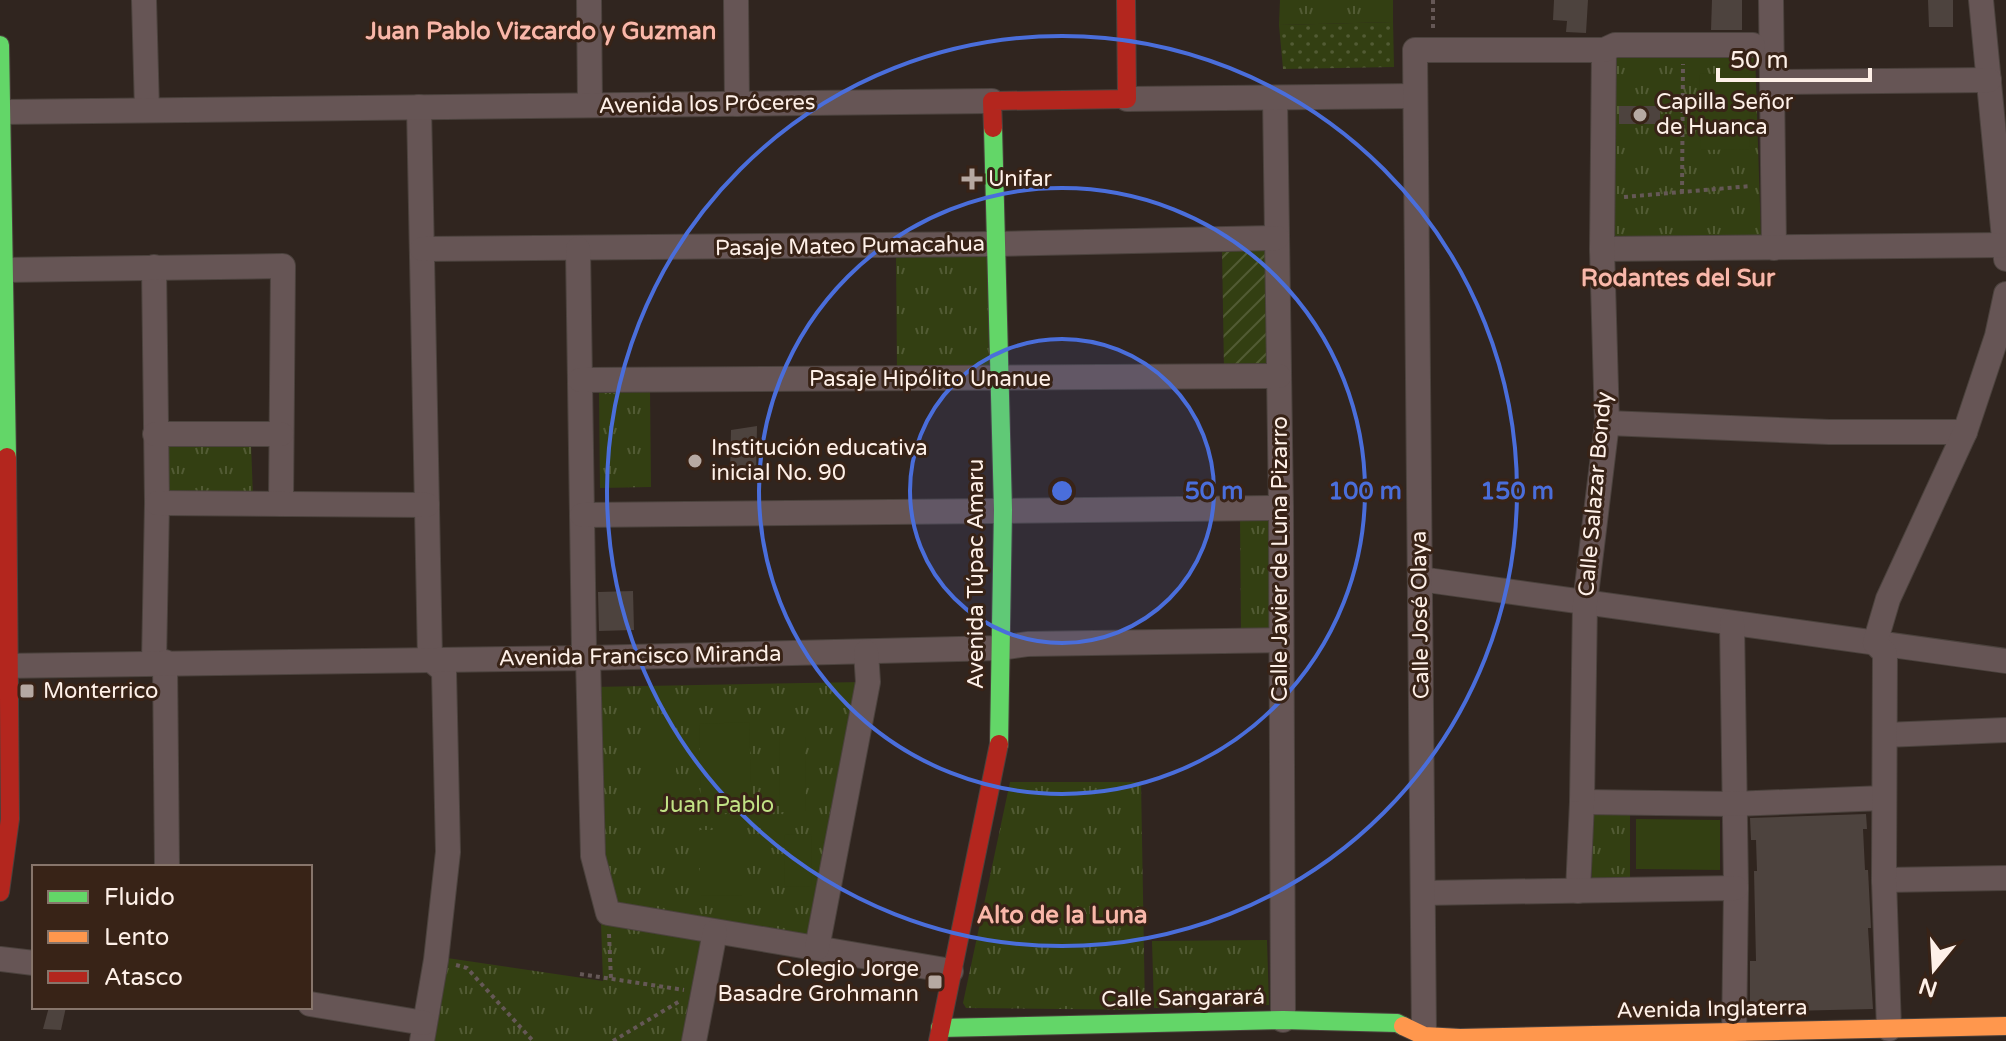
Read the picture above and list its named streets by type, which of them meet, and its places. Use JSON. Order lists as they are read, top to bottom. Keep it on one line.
{"streets":{"street":["Avenida los Próceres","Pasaje Mateo Pumacahua","Pasaje Hipólito Unanue","Calle Salazar Bondy","Calle Javier de Luna Pizarro","Avenida Túpac Amaru","Calle José Olaya","Avenida Francisco Miranda","Calle Sangarará","Avenida Inglaterra"]},"crossings":[["Avenida los Próceres","Calle Javier de Luna Pizarro"],["Avenida los Próceres","Avenida Túpac Amaru"],["Avenida los Próceres","Calle José Olaya"],["Pasaje Mateo Pumacahua","Calle Javier de Luna Pizarro"],["Pasaje Mateo Pumacahua","Avenida Túpac Amaru"],["Pasaje Hipólito Unanue","Calle Javier de Luna Pizarro"],["Pasaje Hipólito Unanue","Avenida Túpac Amaru"],["Calle Javier de Luna Pizarro","Avenida Francisco Miranda"],["Calle Javier de Luna Pizarro","Calle Sangarará"],["Avenida Túpac Amaru","Avenida Francisco Miranda"],["Avenida Túpac Amaru","Calle Sangarará"],["Calle José Olaya","Calle Sangarará"],["Calle José Olaya","Avenida Inglaterra"],["Calle Sangarará","Avenida Inglaterra"]],"districts":["Juan Pablo Vizcardo y Guzman","Rodantes del Sur","Alto de la Luna"],"parks":["Juan Pablo"],"places":{"other":["Capilla Señor de Huanca","Institución educativa inicial No. 90"],"health":["Unifar"],"transit":["Monterrico","Colegio Jorge Basadre Grohmann"]},"legend":["Fluido","Lento","Atasco"],"scale_bar":"50 m","north":"bottom","rings":["50 m","100 m","150 m"]}
